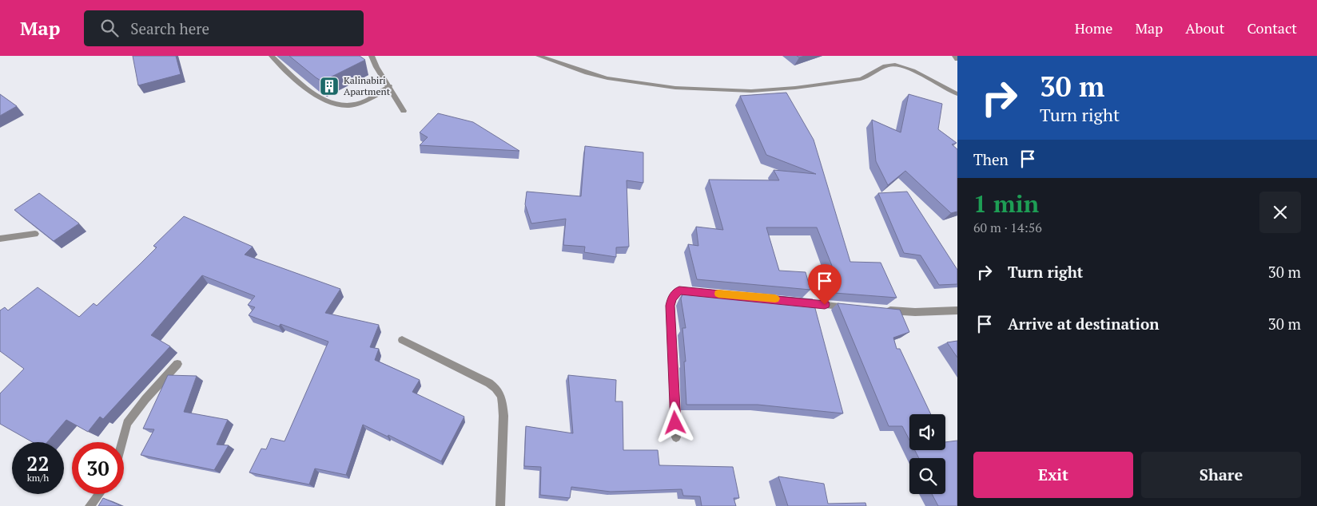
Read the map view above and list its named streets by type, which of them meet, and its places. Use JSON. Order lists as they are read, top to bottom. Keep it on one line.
{"places":{"building":["Kalinabiri Apartment"]},"page":{"header":"Map","search":"Search here","nav":["Home","Map","About","Contact"],"turn":["30 m","Turn right"],"then":"Then","heading":["1 min","60 m · 14:56"],"list":[{"name":"Turn right","value":"30 m"},{"name":"Arrive at destination","value":"30 m"}],"speed":"22 km/h","limit":"30","buttons":["Exit","Share"]}}
